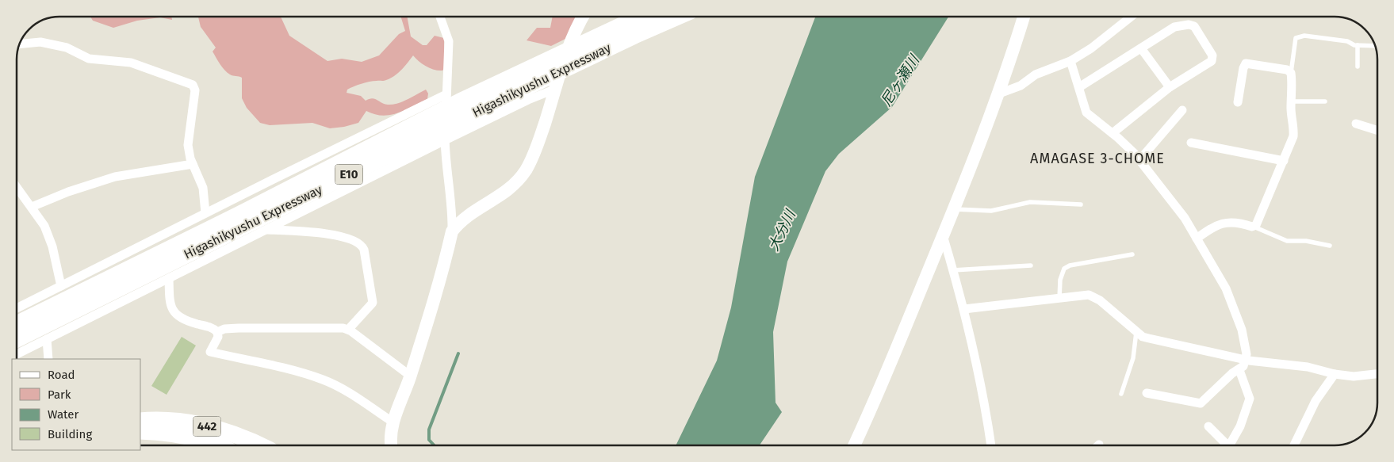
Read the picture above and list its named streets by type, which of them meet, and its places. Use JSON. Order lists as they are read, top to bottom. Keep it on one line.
{"streets":{"highway":["Higashikyushu Expressway","E10","442"]},"districts":["AMAGASE 3-CHOME"],"water":["尼ヶ瀬川","大分川"],"legend":["Road","Park","Water","Building"]}
